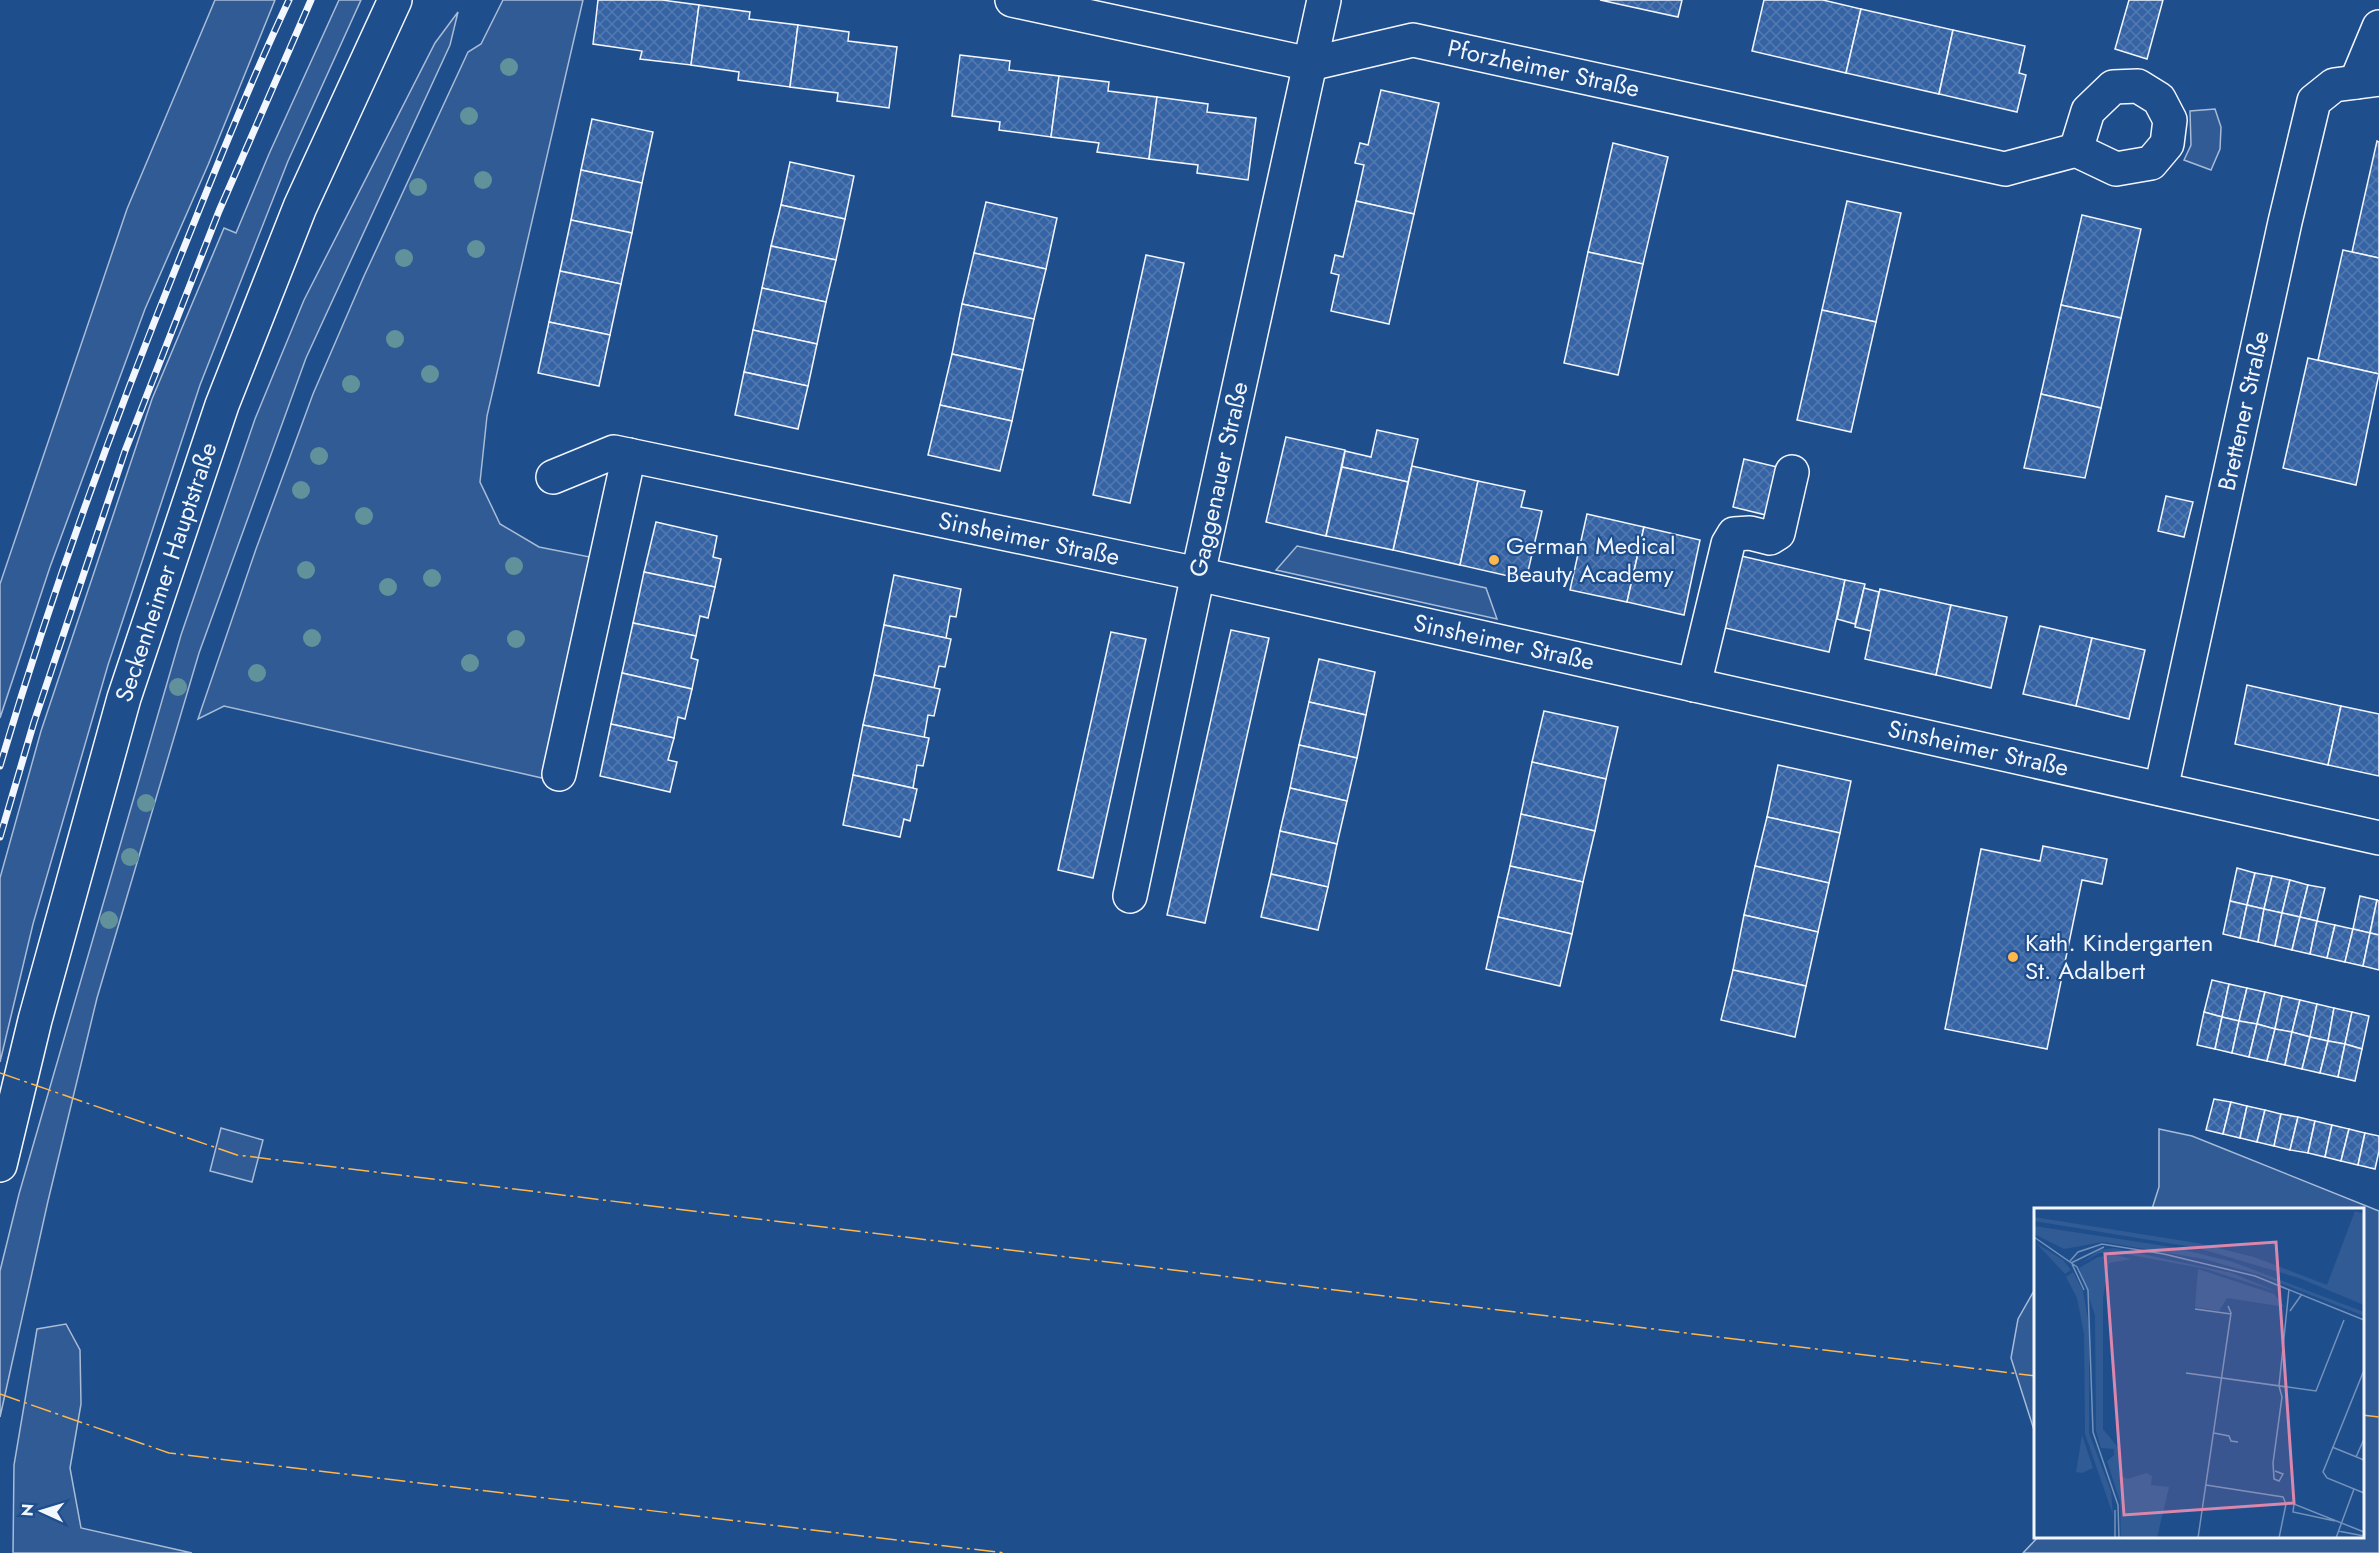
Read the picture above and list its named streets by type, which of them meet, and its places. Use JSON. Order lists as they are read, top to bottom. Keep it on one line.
{"streets":{"street":["Pforzheimer Straße","Brettener Straße","Gaggenauer Straße","Sinsheimer Straße","Seckenheimer Hauptstraße"]},"crossings":[["Pforzheimer Straße","Gaggenauer Straße"],["Brettener Straße","Sinsheimer Straße"],["Gaggenauer Straße","Sinsheimer Straße"]],"places":["German Medical Beauty Academy","Kath. Kindergarten St. Adalbert"],"north":"left"}
